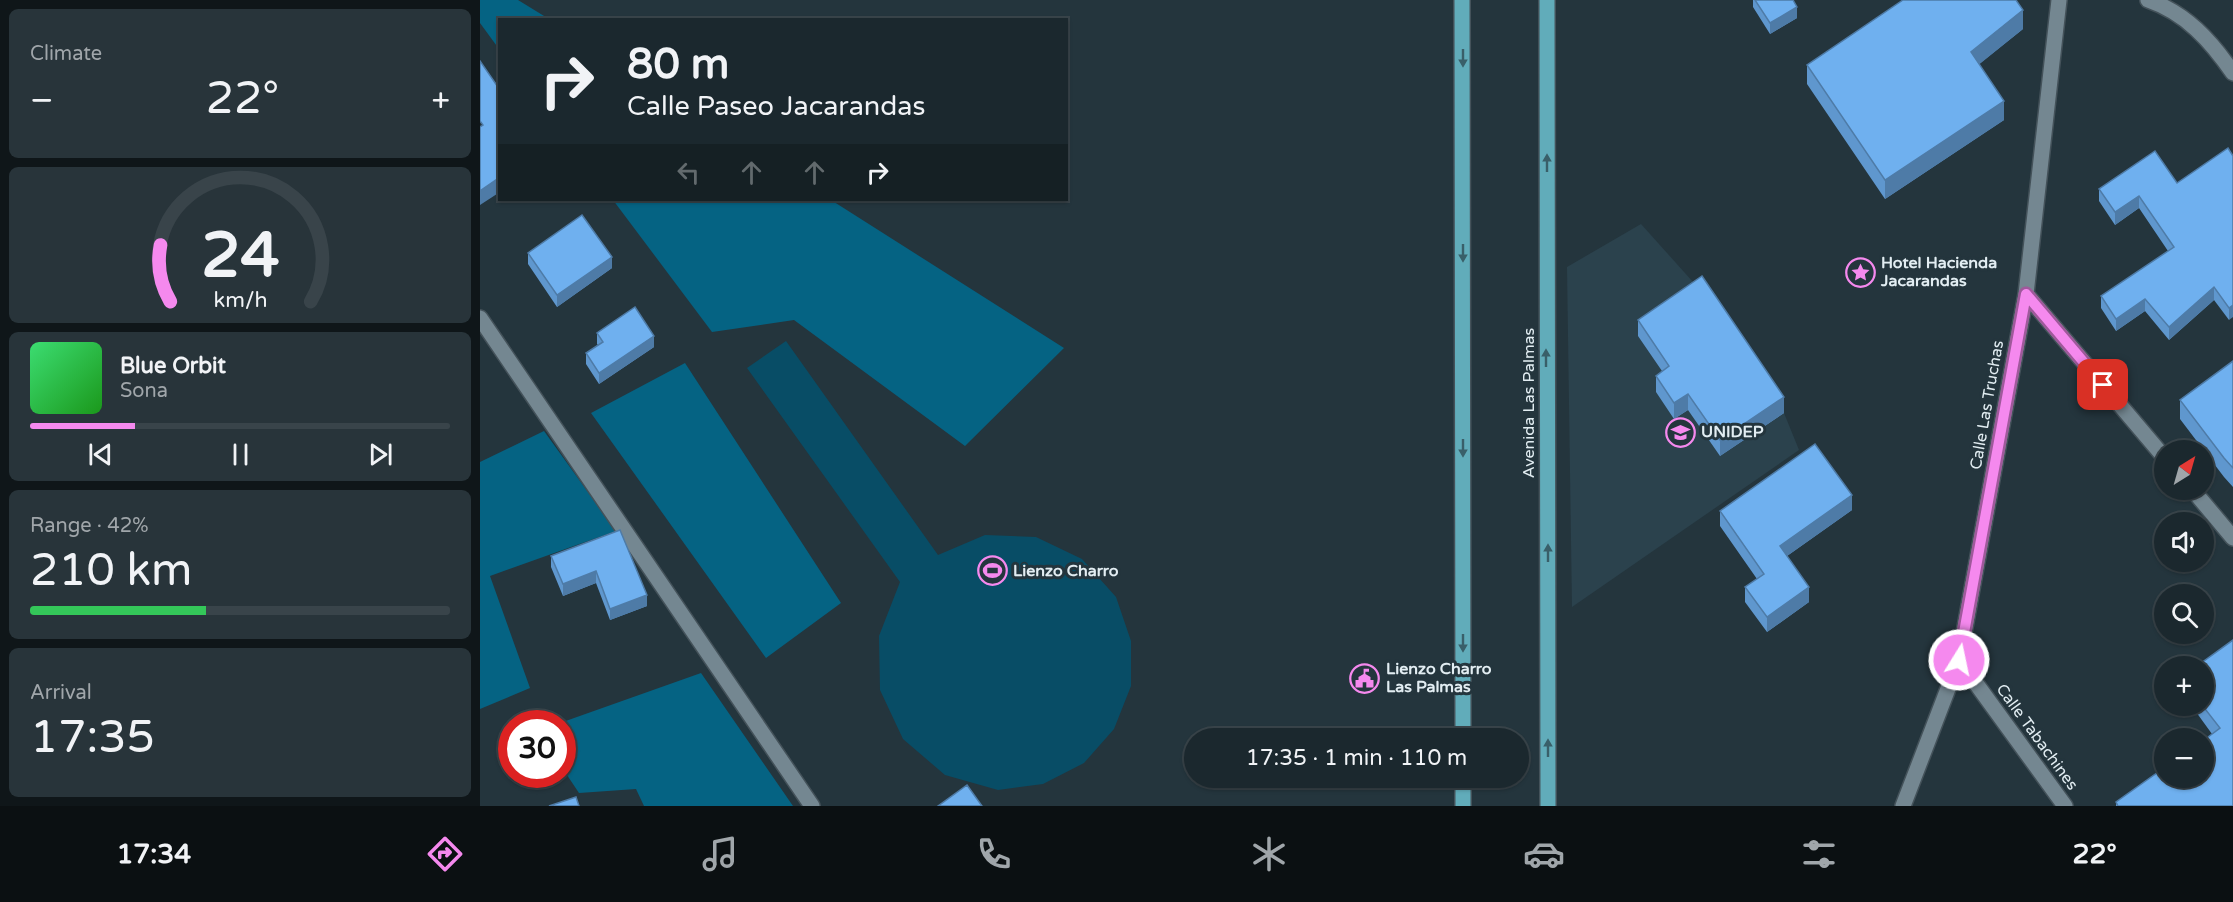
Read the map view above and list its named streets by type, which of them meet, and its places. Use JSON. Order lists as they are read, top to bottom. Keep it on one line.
{"streets":{"main road":["Avenida Las Palmas"],"street":["Calle Las Truchas","Calle Tabachines"]},"crossings":[["Calle Las Truchas","Calle Tabachines"]],"places":{"place":["Hotel Hacienda Jacarandas"],"school or university":["UNIDEP"],"sports":["Lienzo Charro"],"public building":["Lienzo Charro Las Palmas"]},"north":"top right","page":{"tile":["Climate",["Range · 42%","210 km"],["Arrival","17:35"]],"turn":["80 m","Calle Paseo Jacarandas"],"heat":["−","22°","+"],"song":["Blue Orbit","Sona"],"map_buttons":["+","−"],"limit":"30","trip":"17:35 · 1 min · 110 m","tabs":["17:34","22°"],"gauge":["24","km/h"]}}
